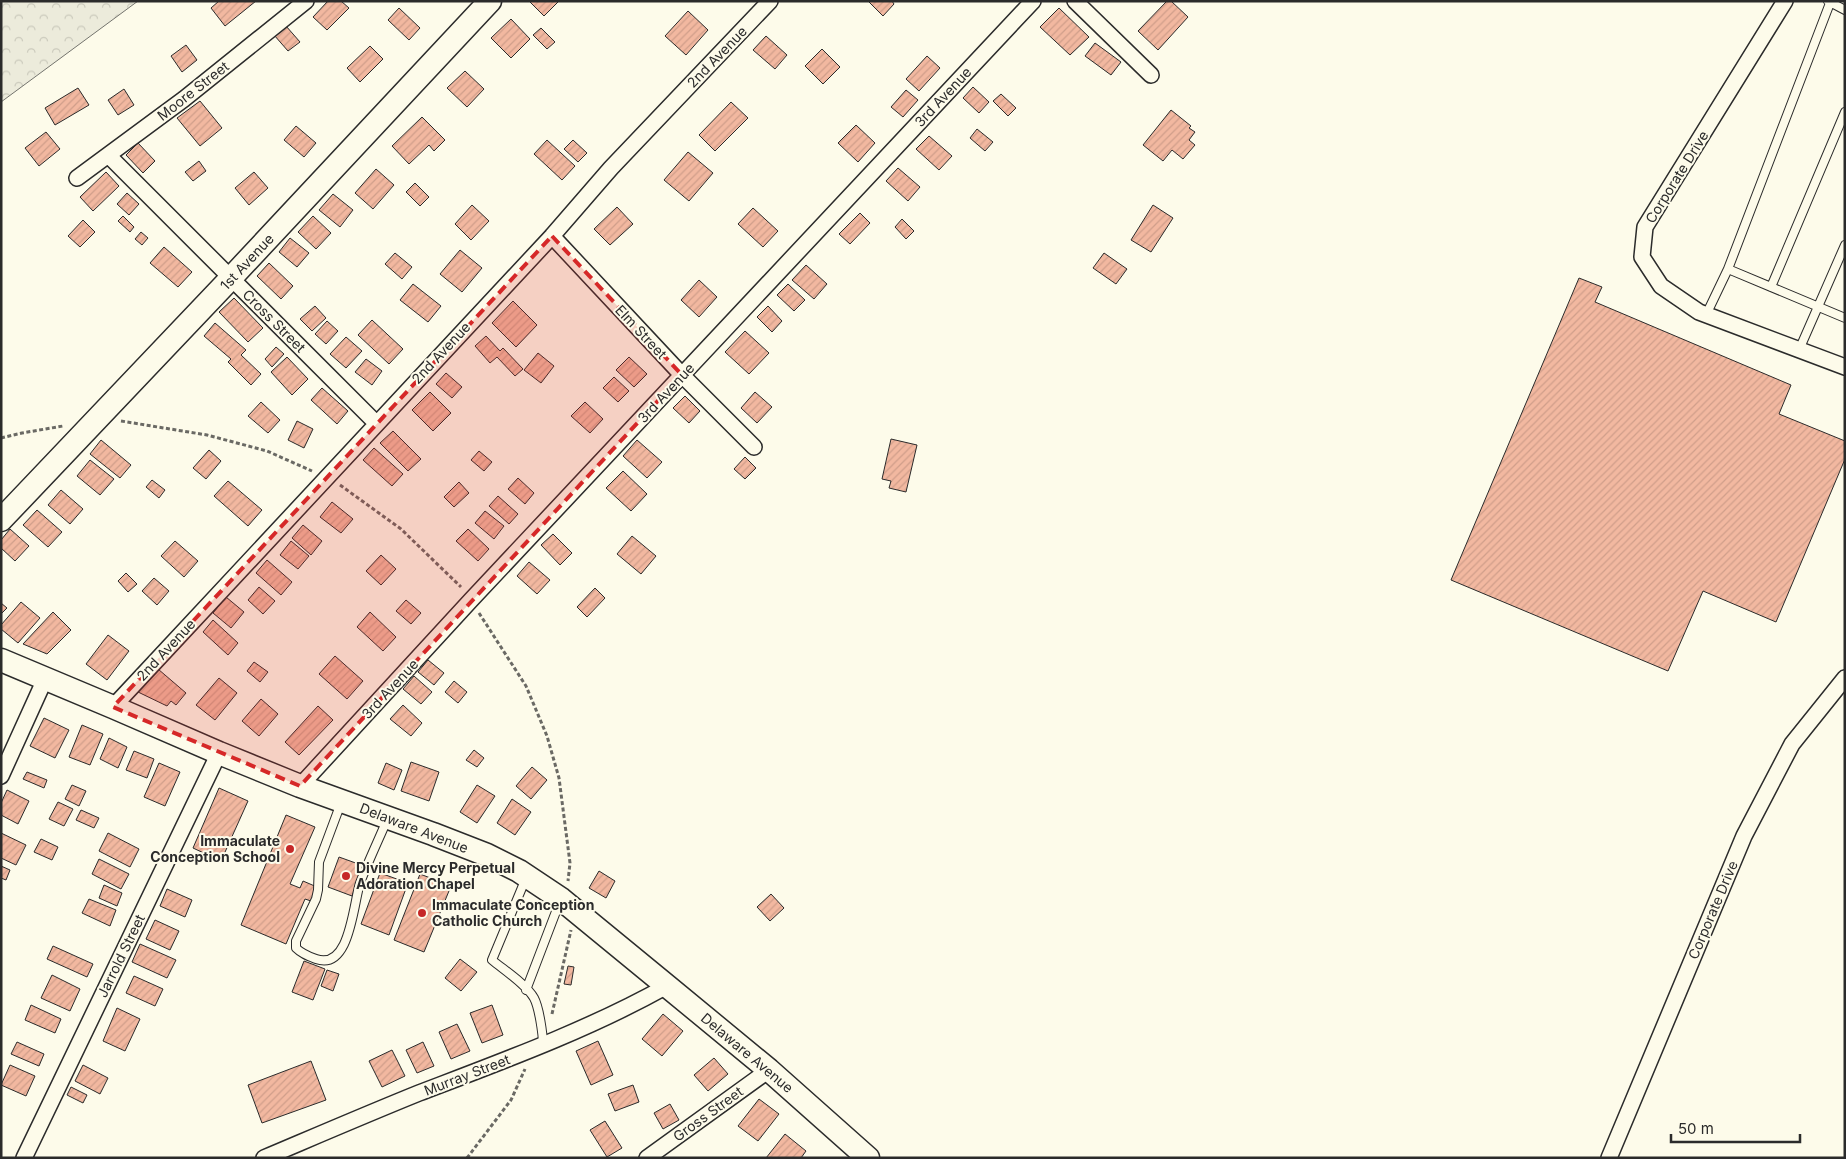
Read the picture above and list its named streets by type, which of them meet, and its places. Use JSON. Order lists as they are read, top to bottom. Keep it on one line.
{"streets":{"street":["2nd Avenue","Moore Street","3rd Avenue","Corporate Drive","1st Avenue","Cross Street","Elm Street","Delaware Avenue","Jarrold Street","Murray Street","Gross Street"]},"crossings":[["2nd Avenue","Cross Street"],["2nd Avenue","Elm Street"],["2nd Avenue","Delaware Avenue"],["Moore Street","Cross Street"],["3rd Avenue","Elm Street"],["3rd Avenue","Delaware Avenue"],["1st Avenue","Cross Street"],["Delaware Avenue","Jarrold Street"],["Delaware Avenue","Murray Street"],["Delaware Avenue","Gross Street"]],"places":["Immaculate Conception School","Divine Mercy Perpetual Adoration Chapel","Immaculate Conception Catholic Church"],"scale_bar":"50 m"}
